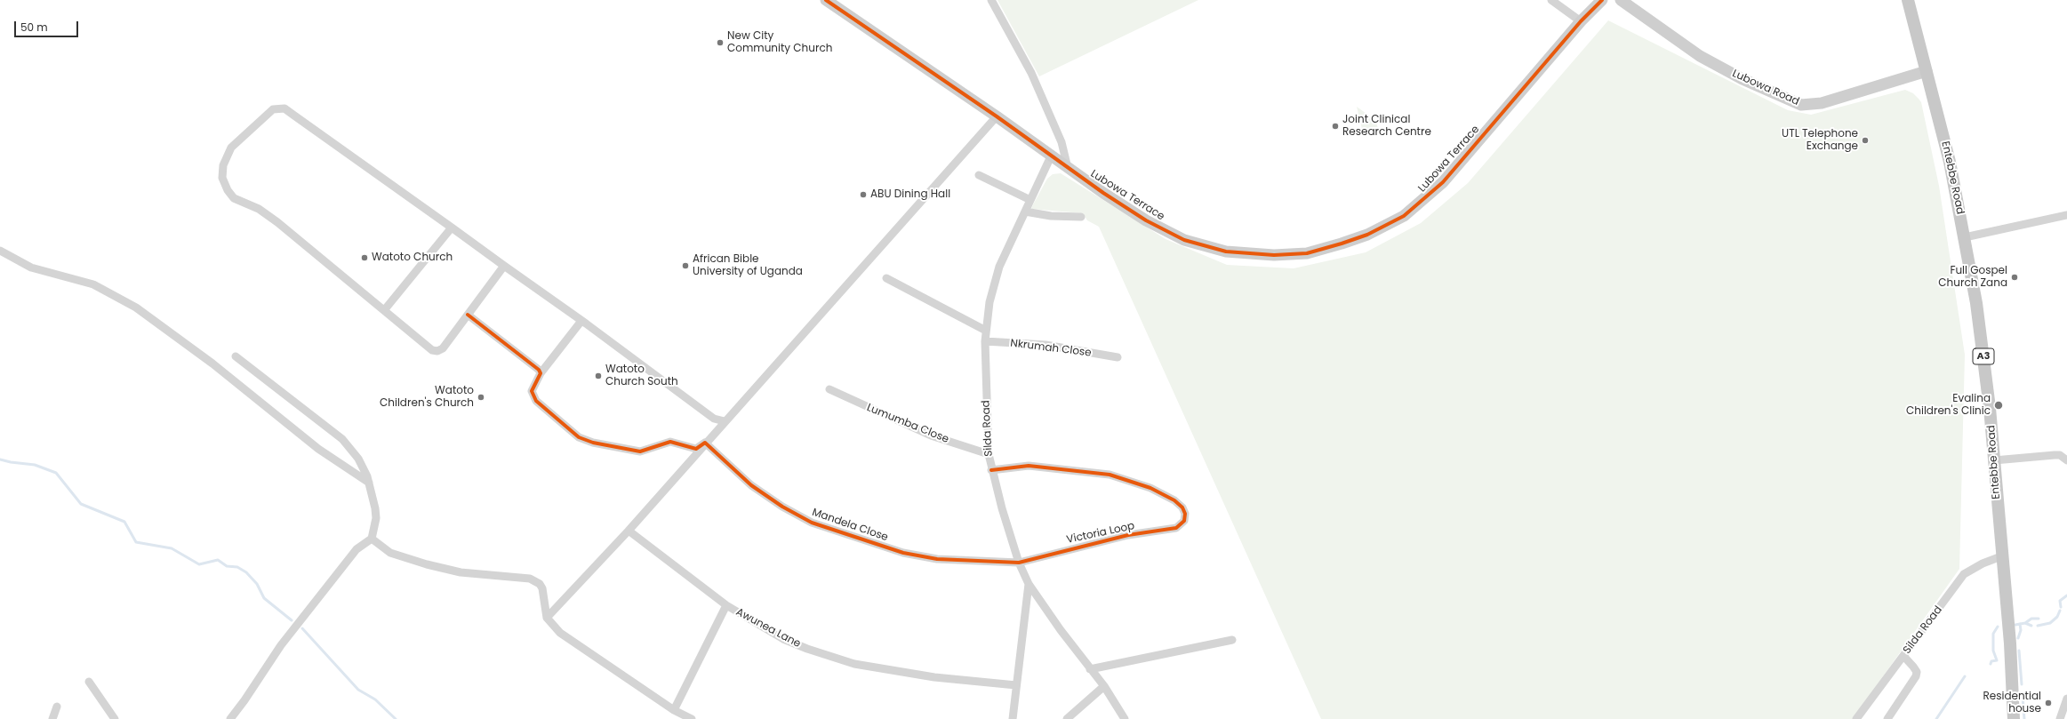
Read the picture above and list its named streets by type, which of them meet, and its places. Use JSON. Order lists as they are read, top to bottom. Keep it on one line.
{"streets":{"main road":["Entebbe Road","A3"],"street":["Lubowa Road","Lubowa Terrace","Nkrumah Close","Lumumba Close","Silda Road","Mandela Close","Victoria Loop","Awunea Lane"]},"crossings":[["Lubowa Road","Entebbe Road"],["Lubowa Terrace","Silda Road"],["Entebbe Road","Silda Road"],["Nkrumah Close","Silda Road"],["Lumumba Close","Silda Road"],["Silda Road","Mandela Close"],["Silda Road","Victoria Loop"],["Mandela Close","Victoria Loop"]],"places":["New City Community Church","Joint Clinical Research Centre","UTL Telephone Exchange","ABU Dining Hall","Watoto Church","African Bible University of Uganda","Full Gospel Church Zana","Watoto Church South","Watoto Children's Church","Evalina Children's Clinic","Residential house"],"scale_bar":"50 m"}
